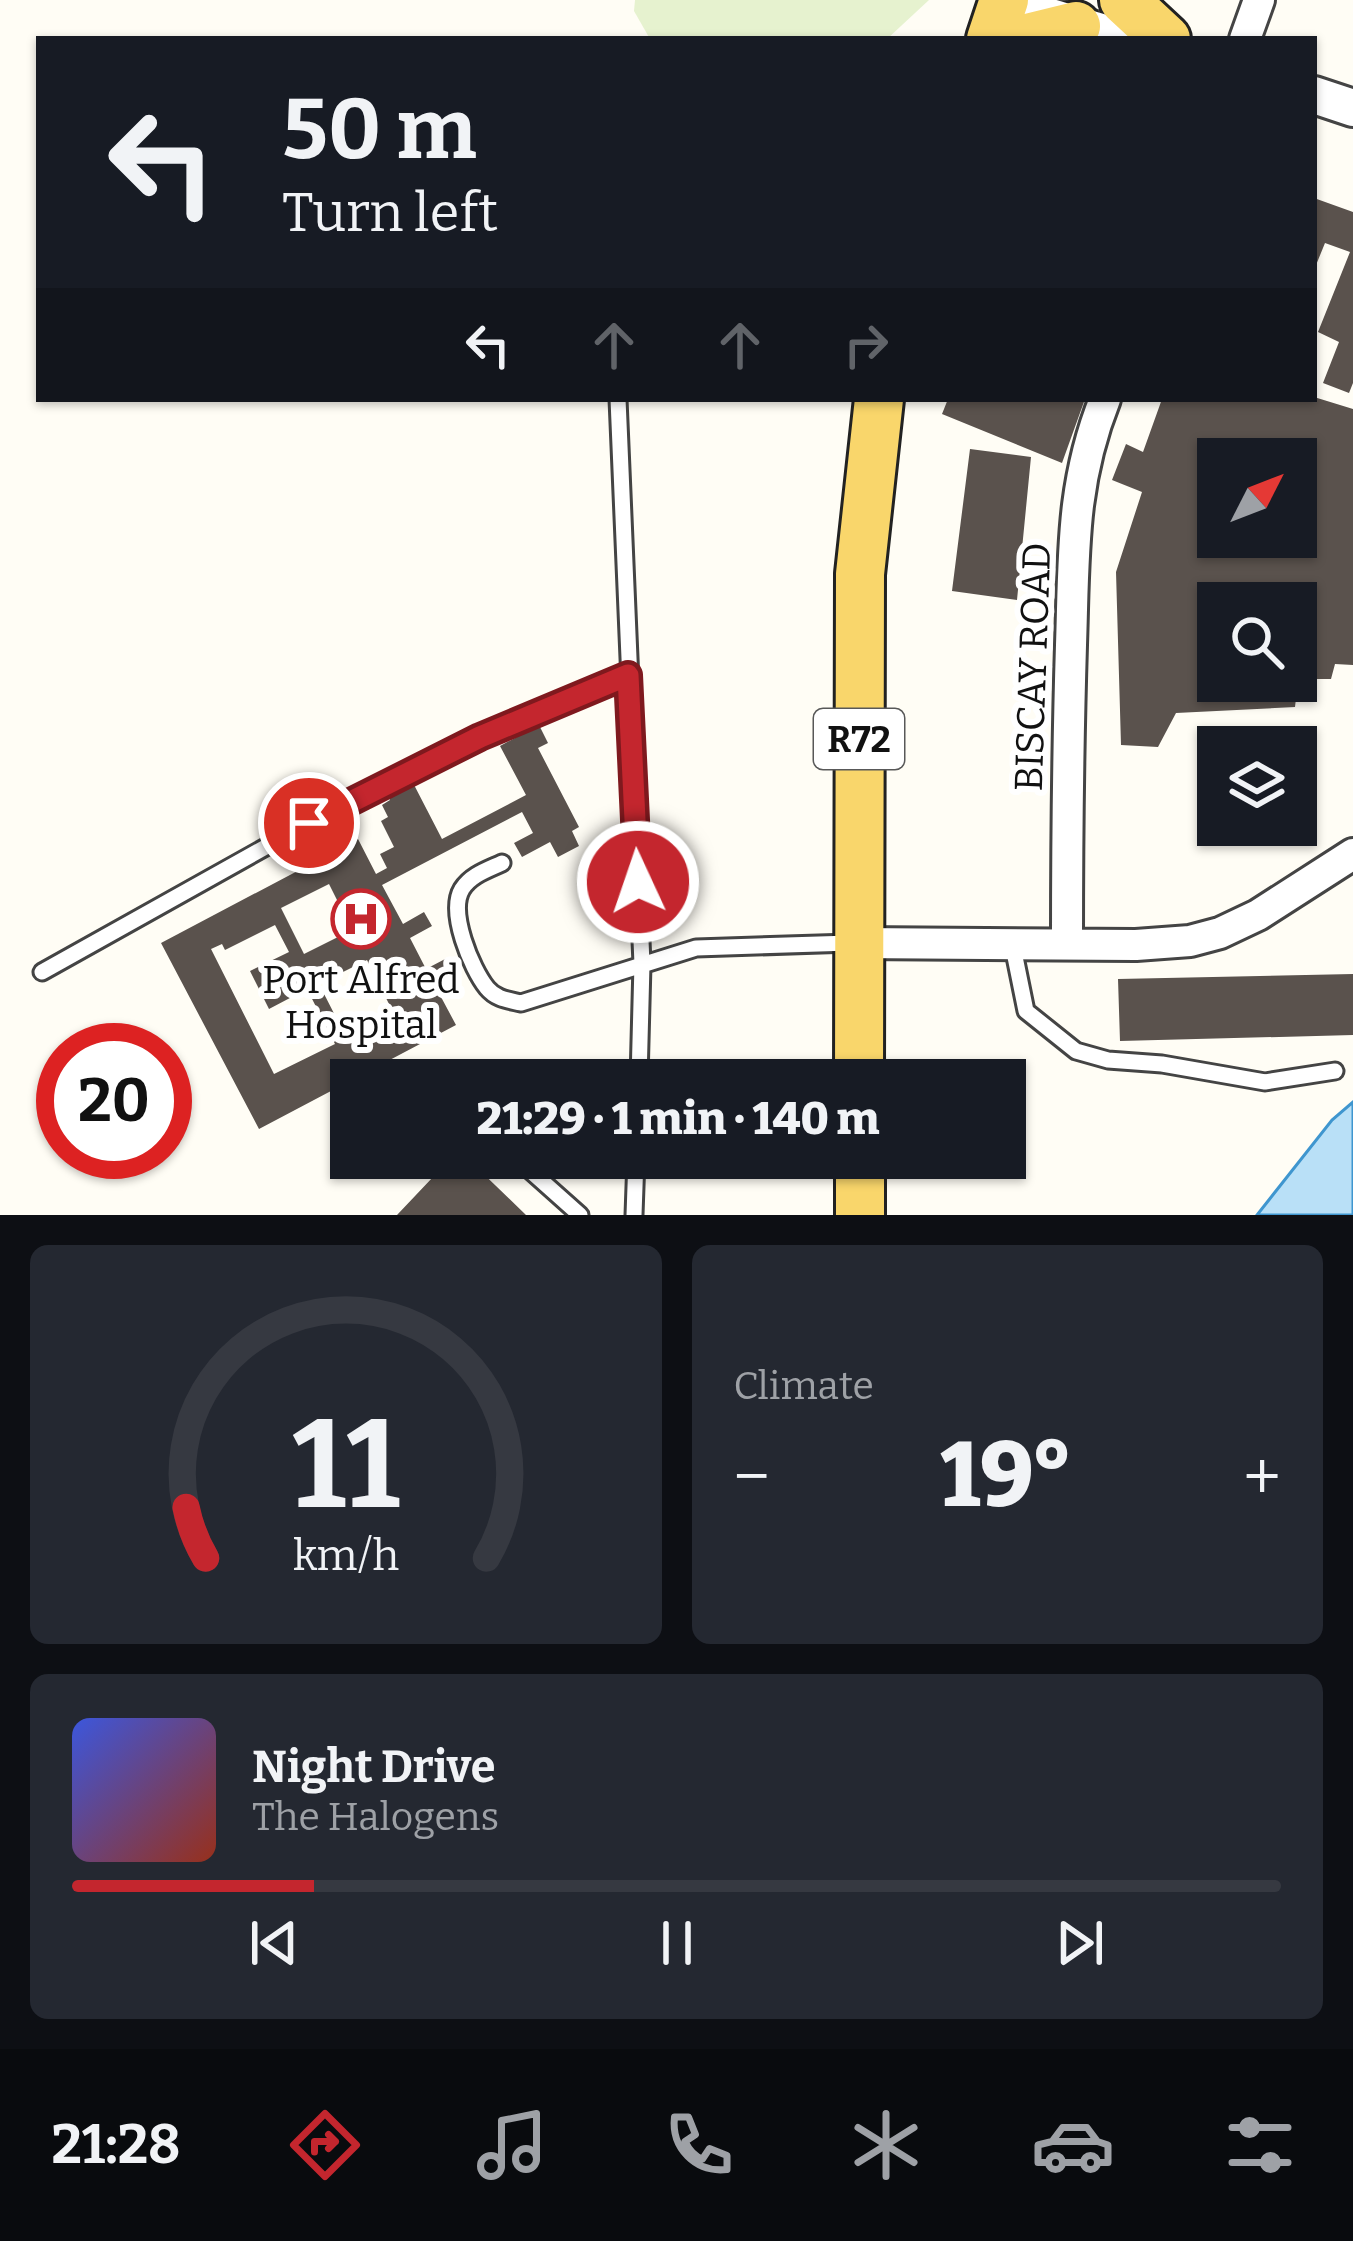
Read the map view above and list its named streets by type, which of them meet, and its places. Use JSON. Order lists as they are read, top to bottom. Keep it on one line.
{"streets":{"main road":["R72"],"street":["BISCAY ROAD"]},"places":{"hospital":["Port Alfred Hospital"]},"north":"top right","page":{"turn":["50 m","Turn left"],"limit":"20","trip":"21:29 · 1 min · 140 m","tile":"Climate","heat":["−","19°","+"],"song":["Night Drive","The Halogens"],"tabs":"21:28","gauge":["11","km/h"]}}
